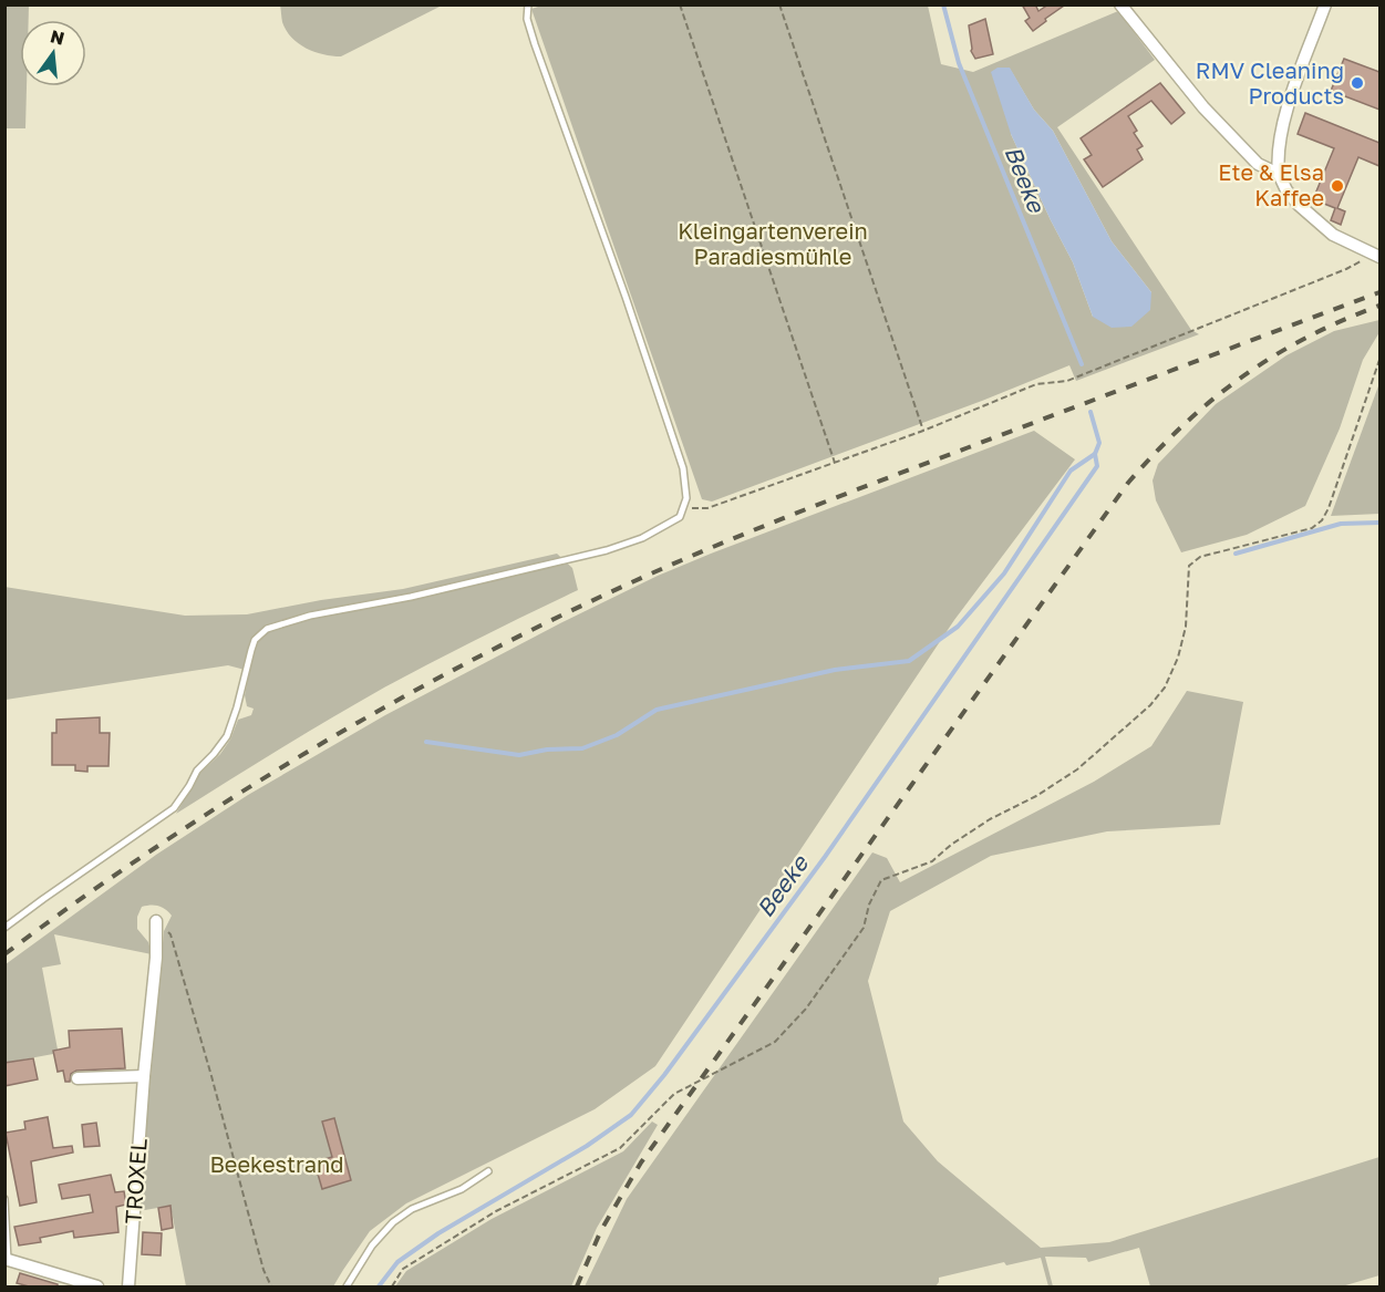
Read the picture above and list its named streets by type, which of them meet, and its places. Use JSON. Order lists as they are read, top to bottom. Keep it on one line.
{"streets":{"street":["TROXEL"]},"water":["Beeke"],"parks":["Kleingartenverein Paradiesmühle","Beekestrand"],"places":["RMV Cleaning Products","Ete & Elsa Kaffee"],"north":"top"}
